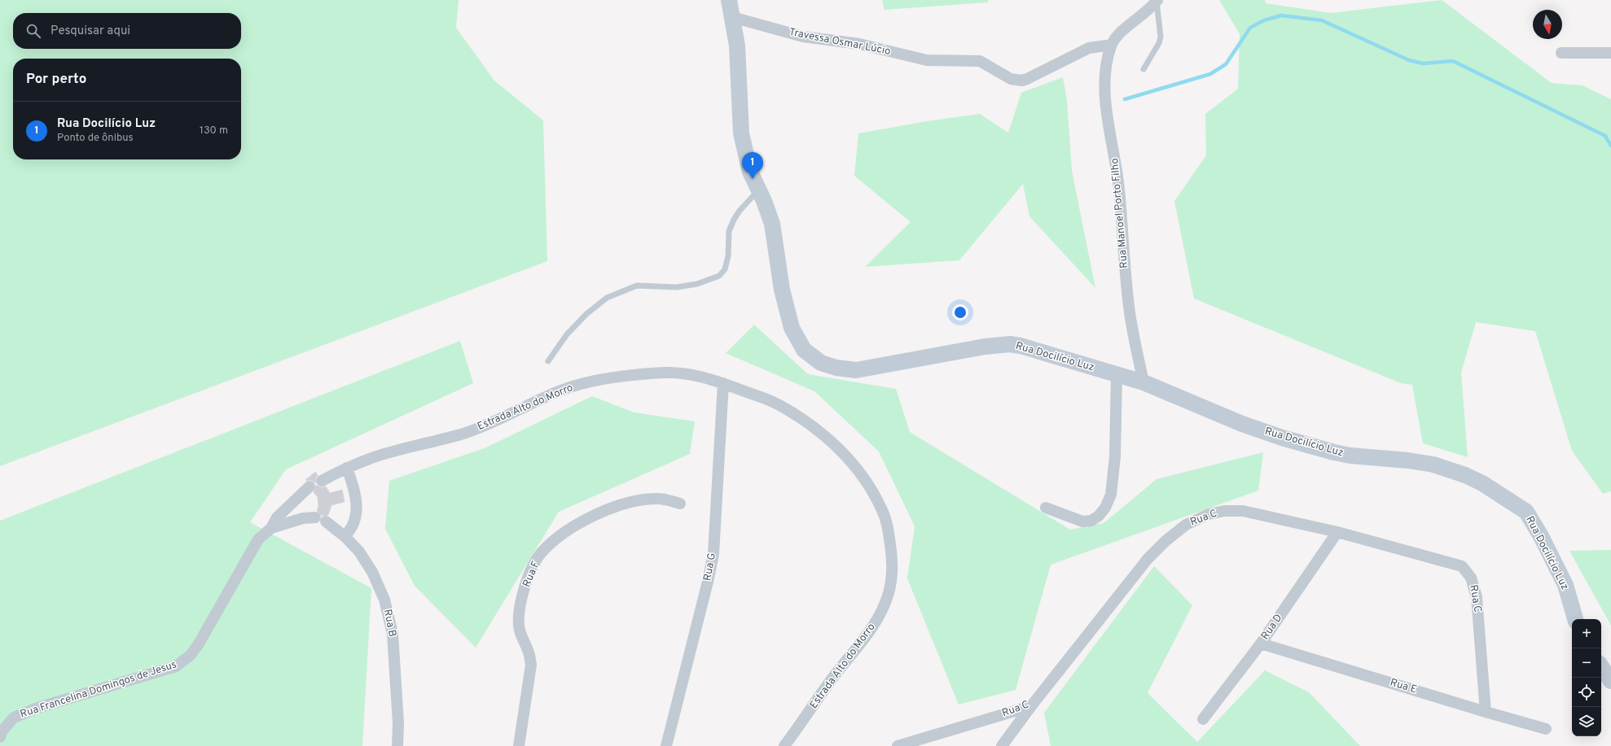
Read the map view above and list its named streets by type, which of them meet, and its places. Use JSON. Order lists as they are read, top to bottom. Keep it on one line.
{"streets":{"main road":["Rua Docilício Luz"],"street":["Travessa Osmar Lúcio","Rua Manoel Porto Filho","Estrada Alto do Morro","Rua C","Rua G","Rua F","Rua B","Rua D","Rua E","Rua Francelina Domingos de Jesus"]},"crossings":[["Travessa Osmar Lúcio","Rua Manoel Porto Filho"],["Travessa Osmar Lúcio","Rua Docilício Luz"],["Rua Manoel Porto Filho","Rua Docilício Luz"],["Estrada Alto do Morro","Rua G"],["Rua C","Rua D"],["Rua C","Rua E"],["Rua D","Rua E"]],"north":"bottom","page":{"search":"Pesquisar aqui","heading":"Por perto","list":[{"mark":"1","name":"Rua Docilício Luz","note":"Ponto de ônibus","value":"130 m"}],"pins":"1","map_buttons":["+","−"]}}
